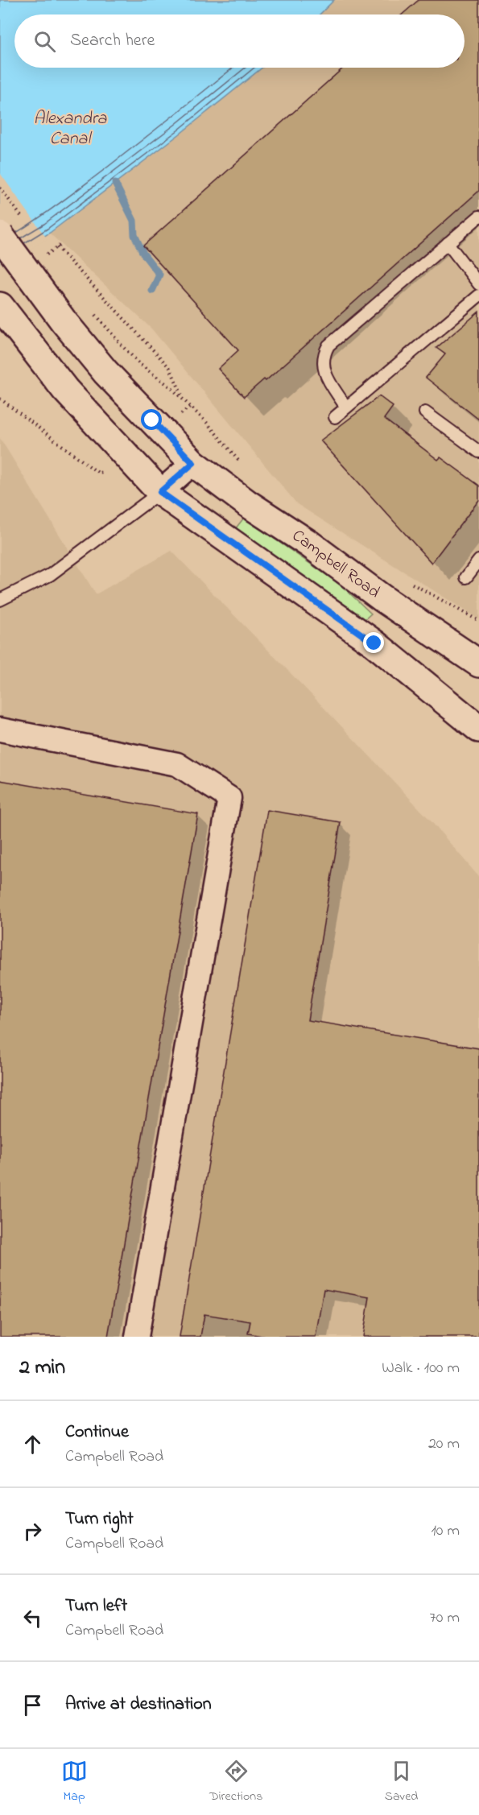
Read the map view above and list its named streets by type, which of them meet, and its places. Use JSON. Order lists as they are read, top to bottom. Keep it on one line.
{"streets":{"main road":["Campbell Road"]},"water":["Alexandra Canal"],"page":{"search":"Search here","heading":["2 min","Walk · 100 m"],"list":[["Continue","Campbell Road","20 m"],["Turn right","Campbell Road","10 m"],["Turn left","Campbell Road","70 m"],"Arrive at destination"],"nav":["Map","Directions","Saved"]}}
